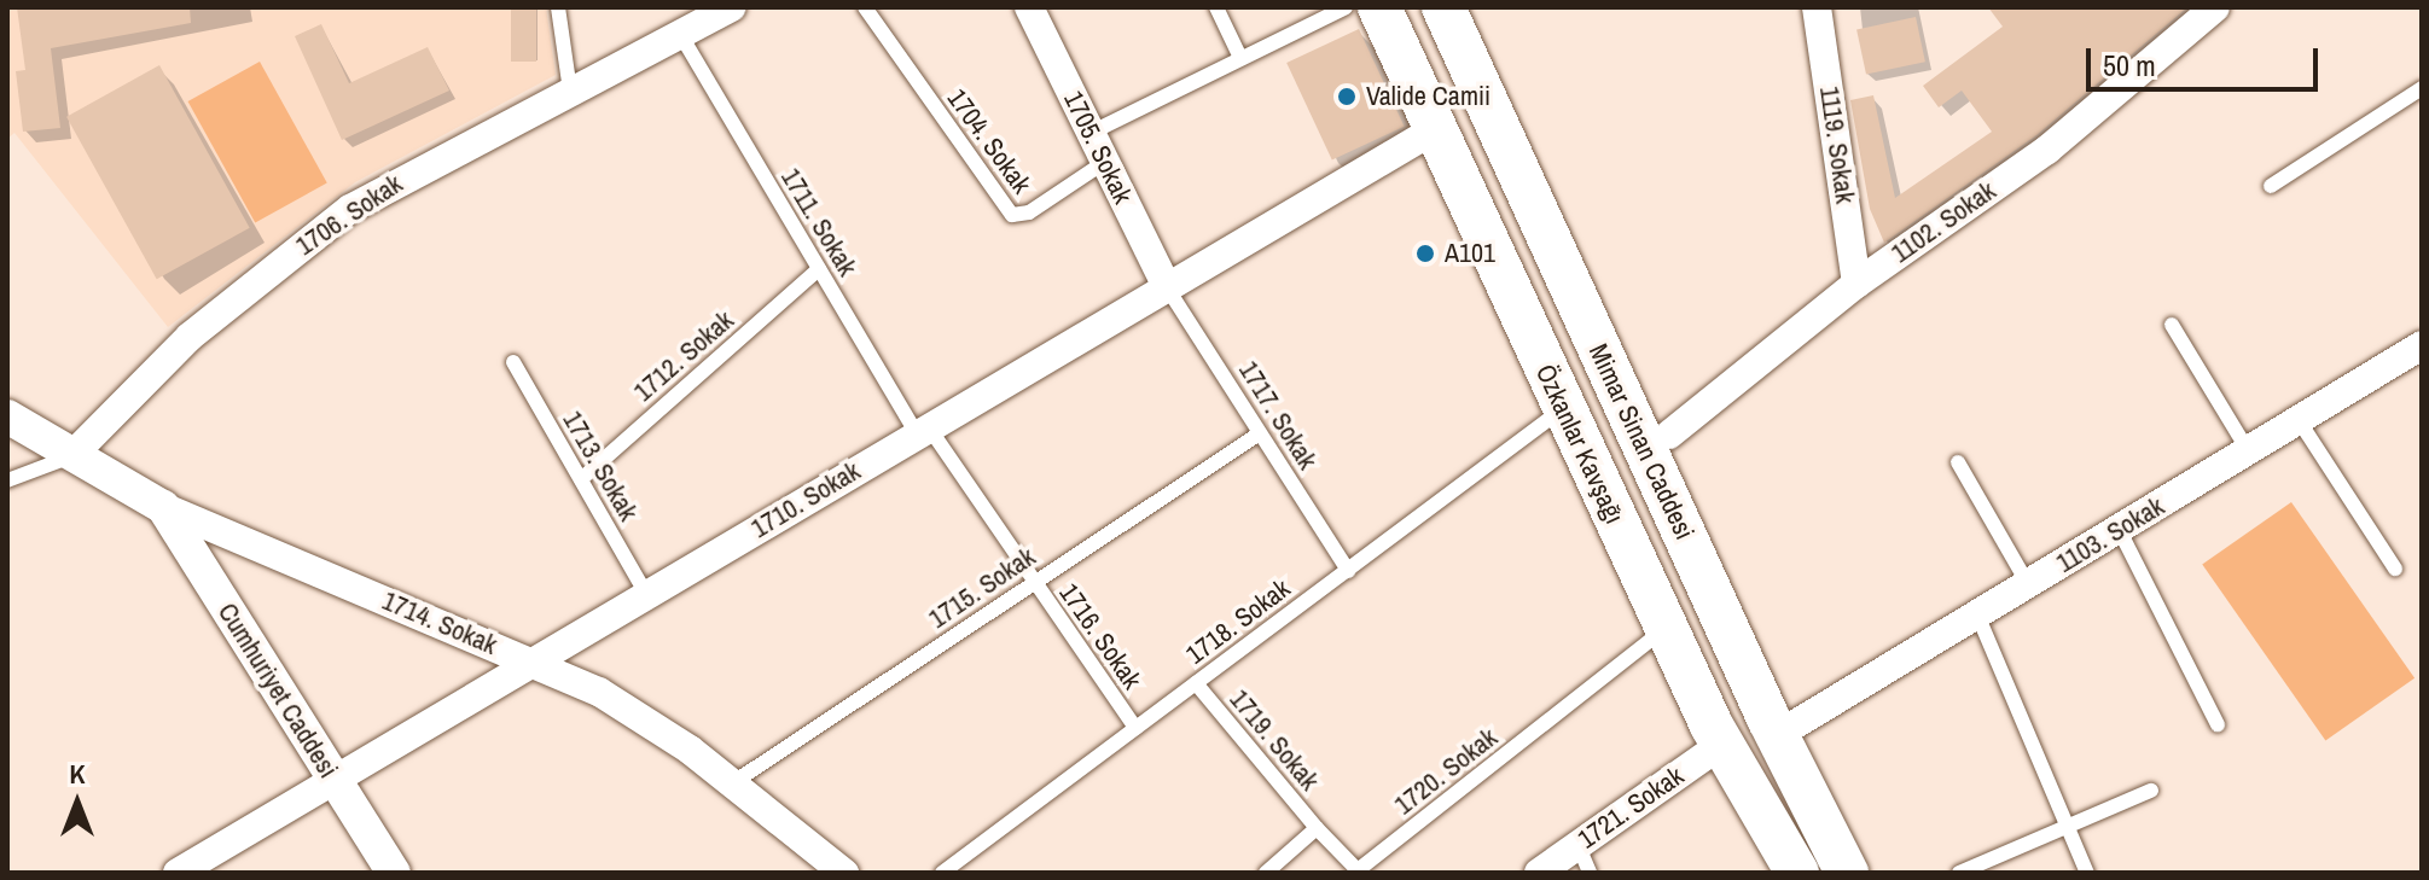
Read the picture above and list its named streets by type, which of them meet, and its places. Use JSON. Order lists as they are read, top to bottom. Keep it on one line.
{"streets":{"main road":["Mimar Sinan Caddesi","Özkanlar Kavşağı"],"street":["1119. Sokak","1705. Sokak","1706. Sokak","1102. Sokak","1710. Sokak","1103. Sokak","1714. Sokak","Cumhuriyet Caddesi","1721. Sokak"],"lane":["1704. Sokak","1711. Sokak","1712. Sokak","1717. Sokak","1713. Sokak","1715. Sokak","1718. Sokak","1716. Sokak","1719. Sokak","1720. Sokak"]},"crossings":[["1704. Sokak","1705. Sokak"],["1119. Sokak","1102. Sokak"],["1705. Sokak","1717. Sokak"],["1705. Sokak","1710. Sokak"],["1706. Sokak","1711. Sokak"],["1706. Sokak","1714. Sokak"],["1711. Sokak","1712. Sokak"],["1711. Sokak","1710. Sokak"],["1711. Sokak","1716. Sokak"],["1712. Sokak","1713. Sokak"],["1717. Sokak","1710. Sokak"],["1717. Sokak","1715. Sokak"],["1717. Sokak","1718. Sokak"],["Özkanlar Kavşağı","1710. Sokak"],["Özkanlar Kavşağı","1718. Sokak"],["Özkanlar Kavşağı","1720. Sokak"],["Özkanlar Kavşağı","1721. Sokak"],["1713. Sokak","1710. Sokak"],["1710. Sokak","1714. Sokak"],["1710. Sokak","1716. Sokak"],["1710. Sokak","Cumhuriyet Caddesi"],["1715. Sokak","1714. Sokak"],["1715. Sokak","1716. Sokak"],["1718. Sokak","1716. Sokak"],["1718. Sokak","1719. Sokak"],["1714. Sokak","Cumhuriyet Caddesi"],["1719. Sokak","1720. Sokak"]],"places":["Valide Camii","A101"],"scale_bar":"50 m","north":"top"}
